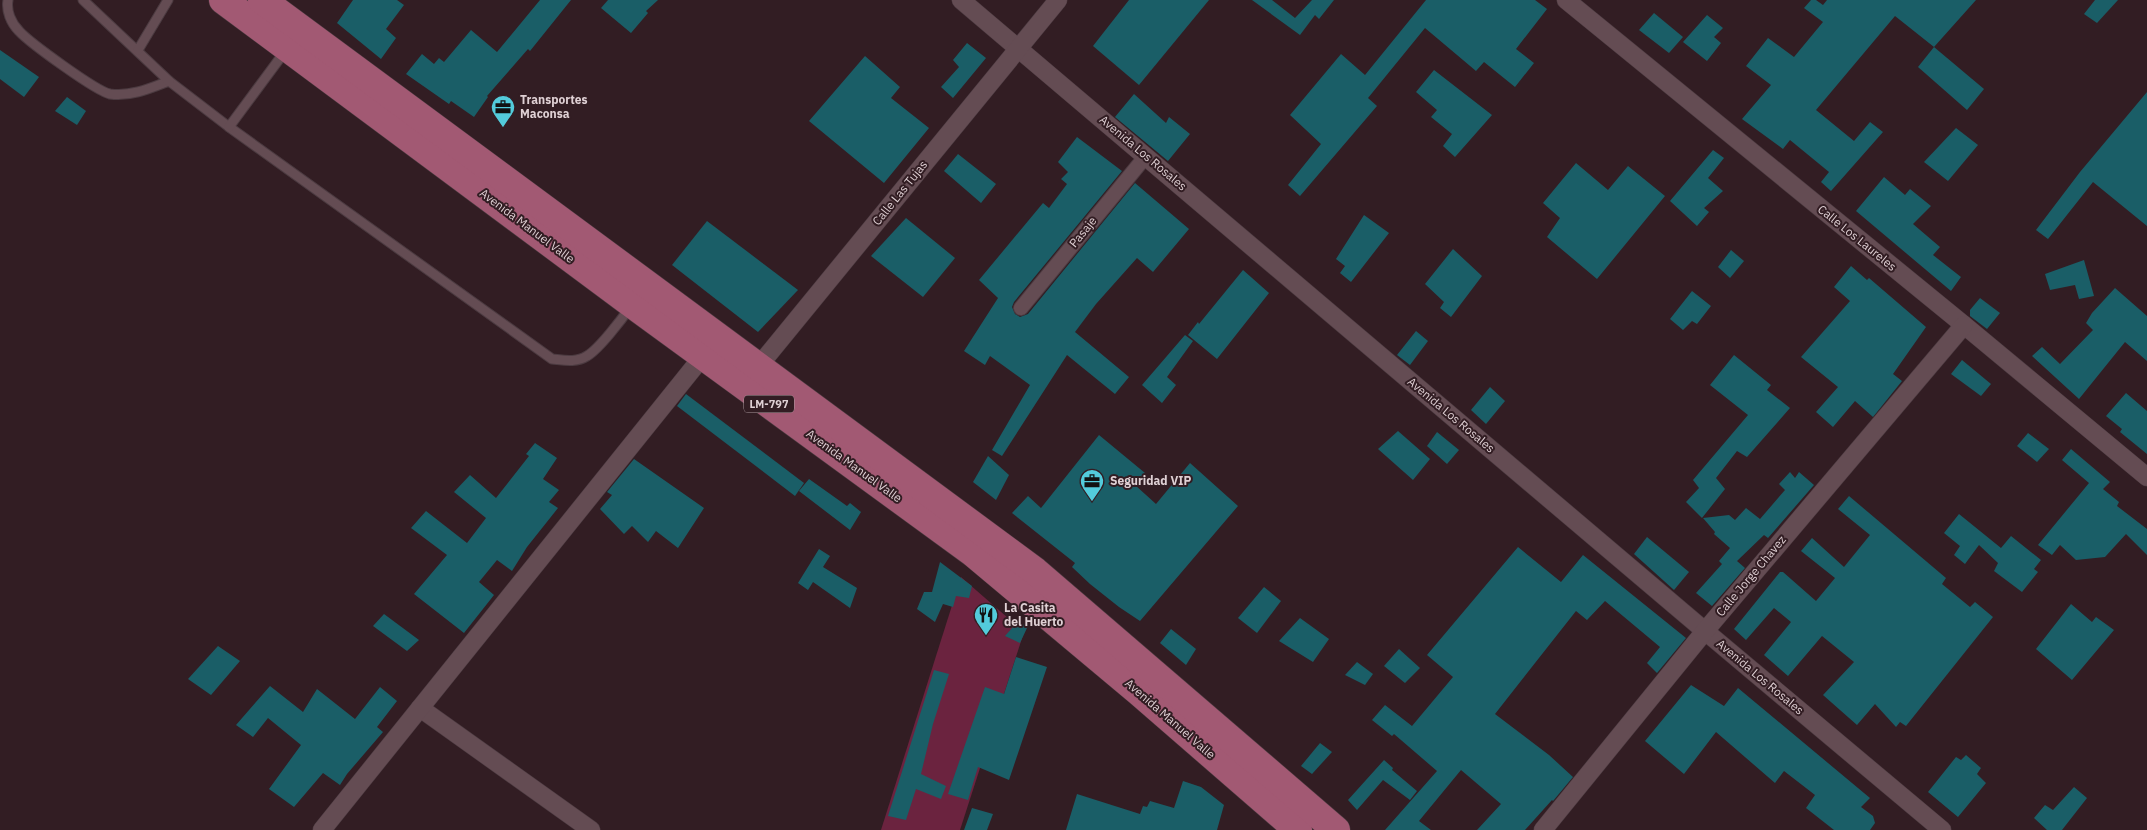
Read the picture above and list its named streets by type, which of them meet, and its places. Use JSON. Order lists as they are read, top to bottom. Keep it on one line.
{"streets":{"main road":["Avenida Manuel Valle","LM-797"],"street":["Avenida Los Rosales","Calle Las Tujas","Pasaje","Calle Los Laureles","Calle Jorge Chavez"]},"crossings":[["Avenida Los Rosales","Calle Las Tujas"],["Avenida Los Rosales","Pasaje"],["Avenida Los Rosales","Calle Jorge Chavez"],["Calle Las Tujas","Avenida Manuel Valle"],["Calle Los Laureles","Calle Jorge Chavez"]],"places":{"office":["Transportes Maconsa","Seguridad VIP"],"restaurant":["La Casita del Huerto"]}}
